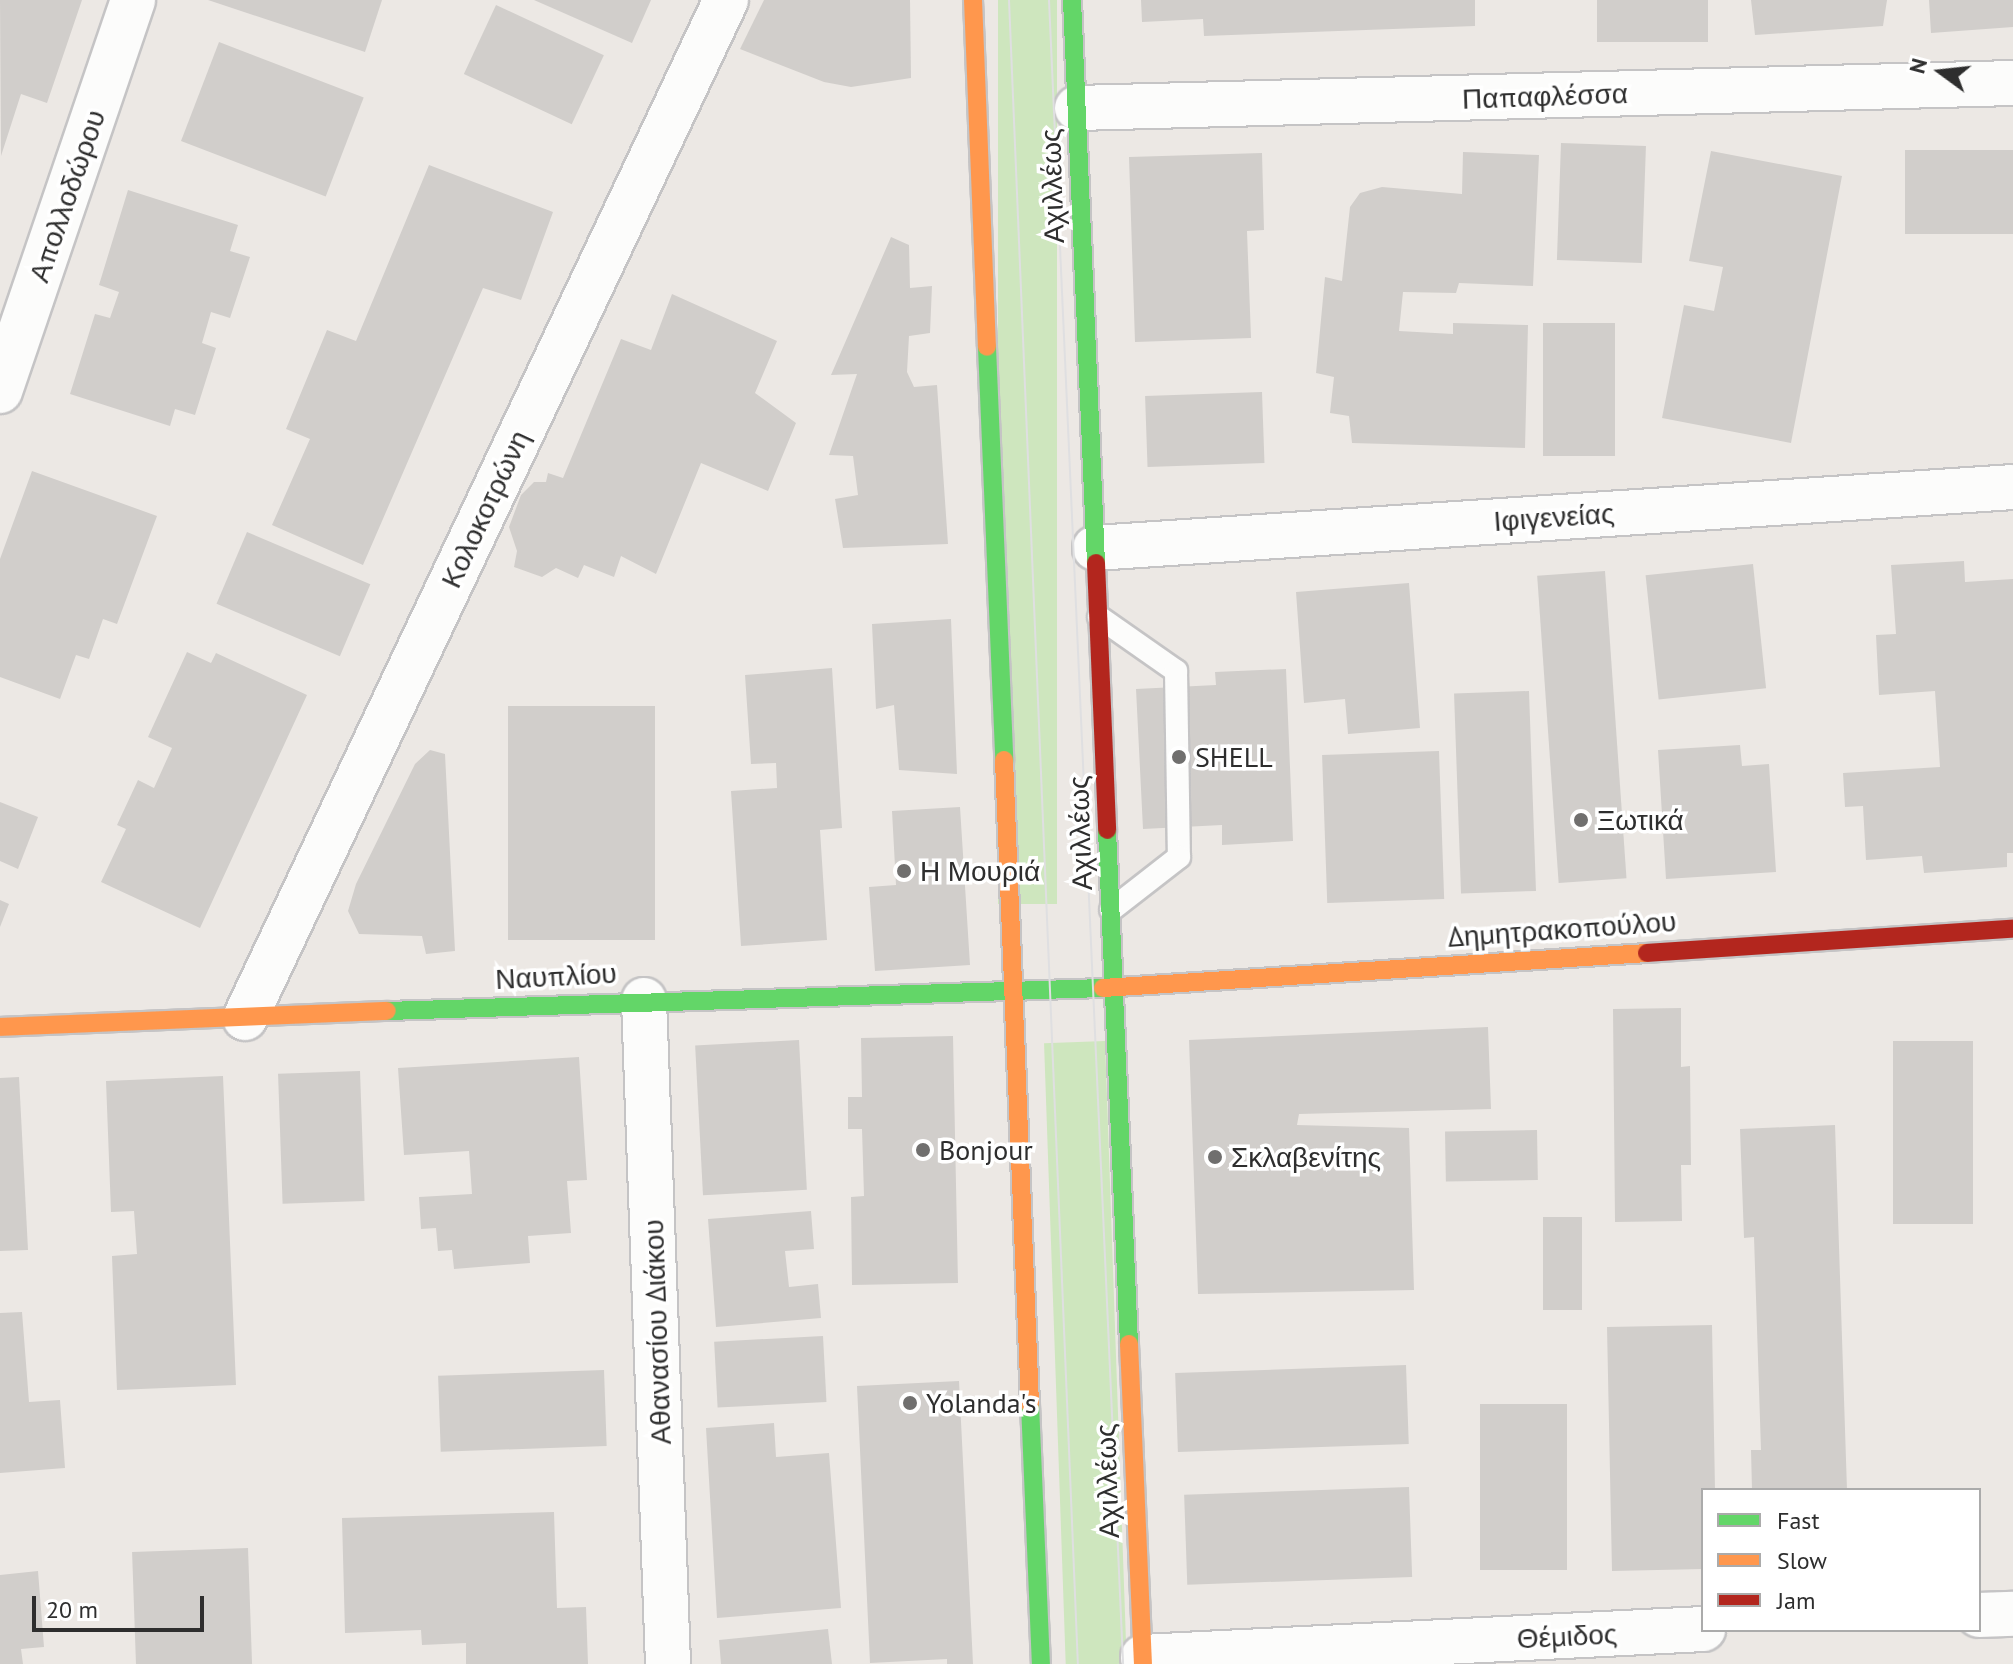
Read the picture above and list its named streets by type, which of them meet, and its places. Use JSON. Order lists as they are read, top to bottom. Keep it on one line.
{"streets":{"main road":["Αχιλλέως","Δημητρακοπούλου","Ναυπλίου"],"street":["Παπαφλέσσα","Απολλοδώρου","Κολοκοτρώνη","Ιφιγενείας","Αθανασίου Διάκου","Θέμιδος"]},"crossings":[["Παπαφλέσσα","Αχιλλέως"],["Αχιλλέως","Ιφιγενείας"],["Αχιλλέως","Δημητρακοπούλου"],["Αχιλλέως","Ναυπλίου"],["Αχιλλέως","Θέμιδος"],["Κολοκοτρώνη","Ναυπλίου"],["Δημητρακοπούλου","Ναυπλίου"],["Ναυπλίου","Αθανασίου Διάκου"]],"places":["SHELL","Ξωτικά","Η Μουριά","Bonjour","Σκλαβενίτης","Yolanda's"],"legend":["Fast","Slow","Jam"],"scale_bar":"20 m","north":"left"}
